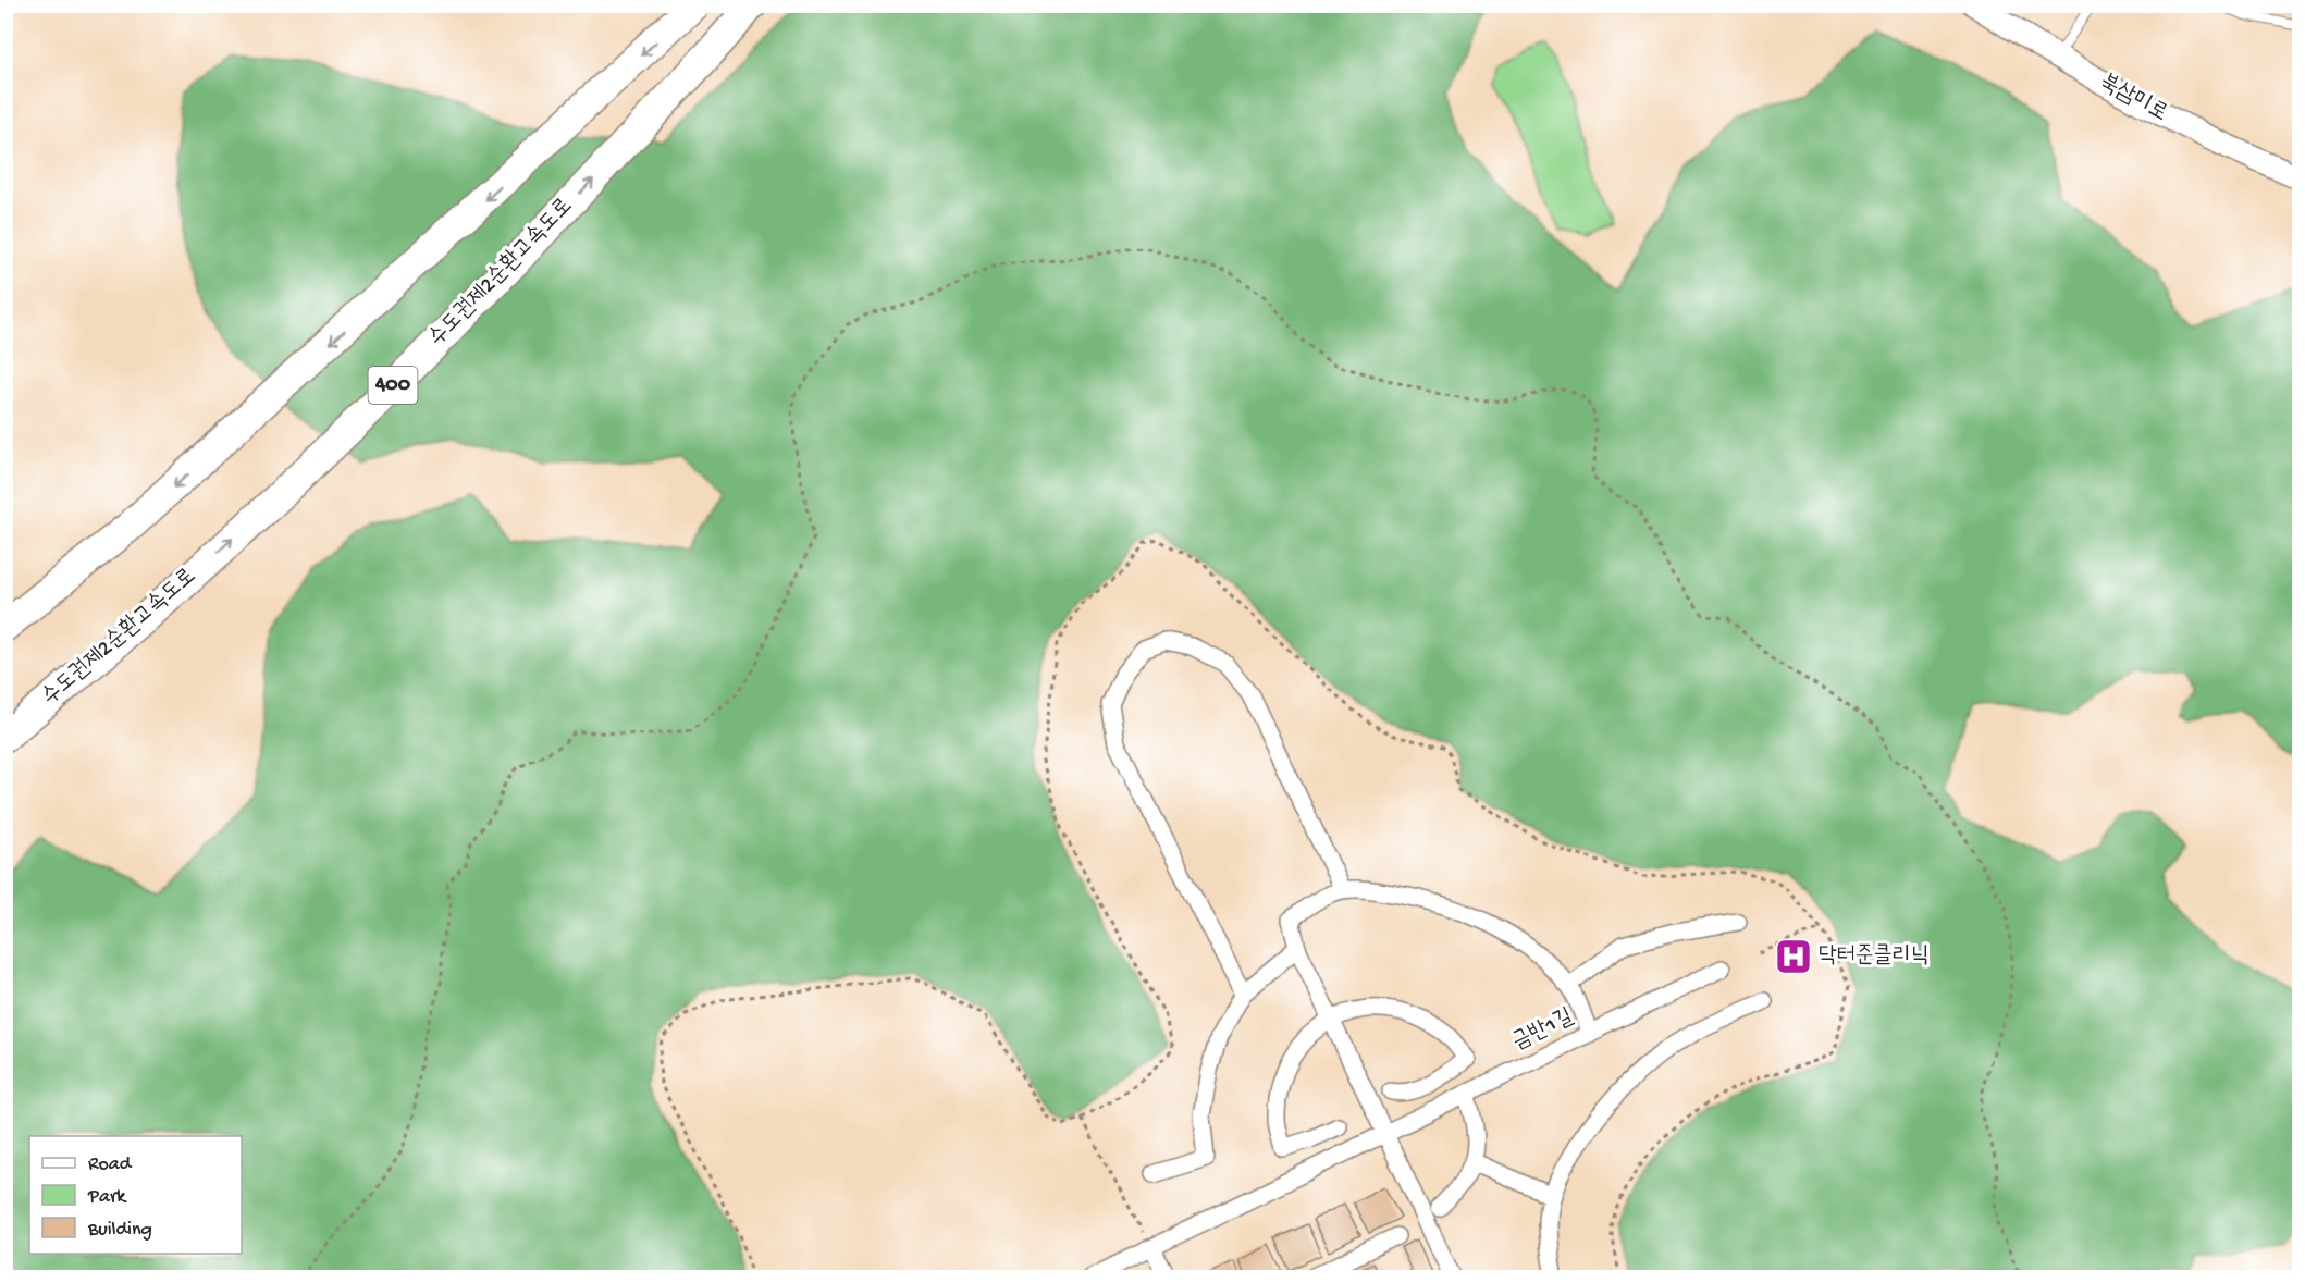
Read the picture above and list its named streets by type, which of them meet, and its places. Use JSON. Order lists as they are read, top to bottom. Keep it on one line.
{"streets":{"highway":["수도권제2순환고속도로","400"],"street":["북삼미로","금반1길"]},"places":{"hospital":["닥터준클리닉"]},"legend":["Road","Park","Building"]}
